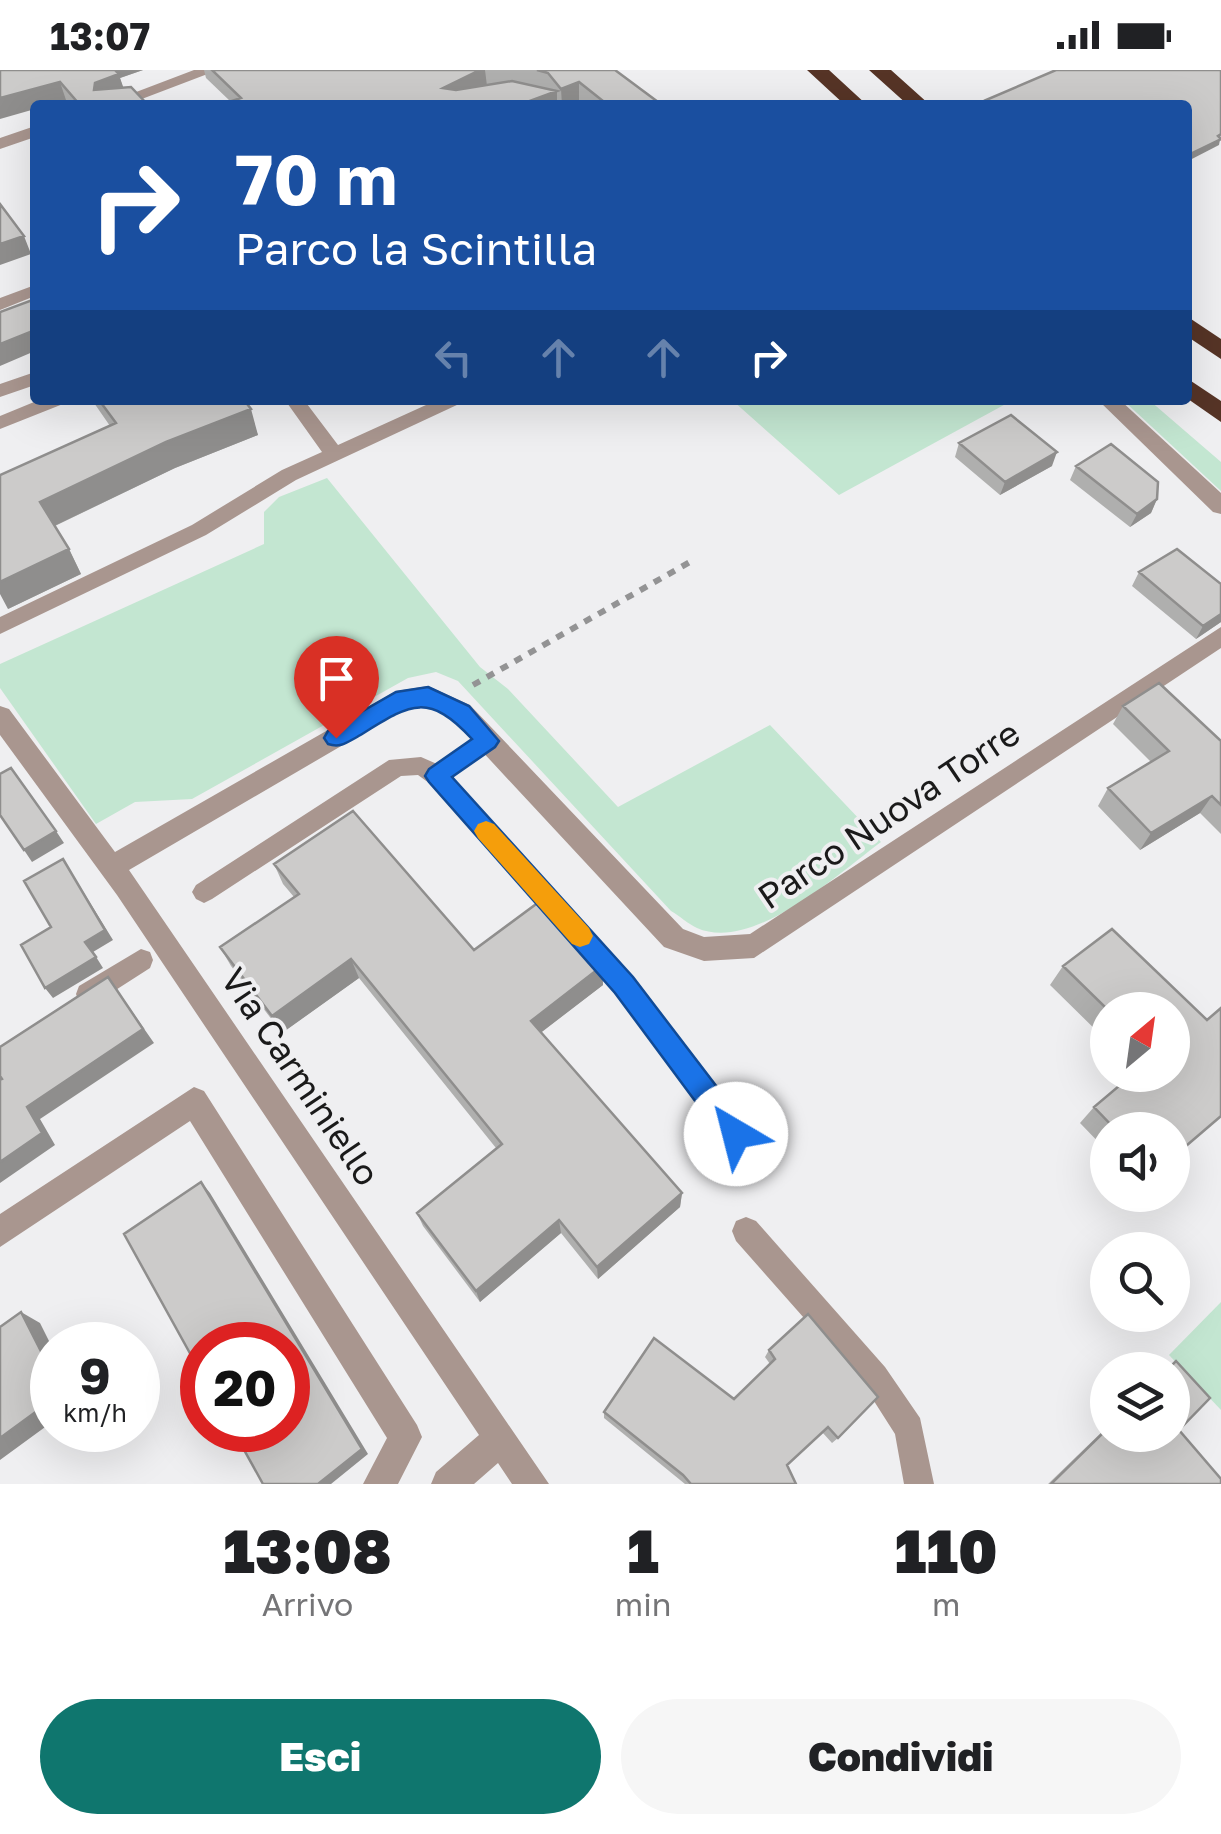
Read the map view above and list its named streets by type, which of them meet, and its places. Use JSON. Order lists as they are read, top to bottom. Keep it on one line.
{"streets":{"street":["Parco Nuova Torre","Via Carminiello"]},"north":"top right","page":{"status":"13:07","turn":["70 m","Parco la Scintilla"],"speed":"9 km/h","limit":"20","eta":["13:08","Arrivo","1","min","110","m"],"buttons":["Esci","Condividi"]}}
